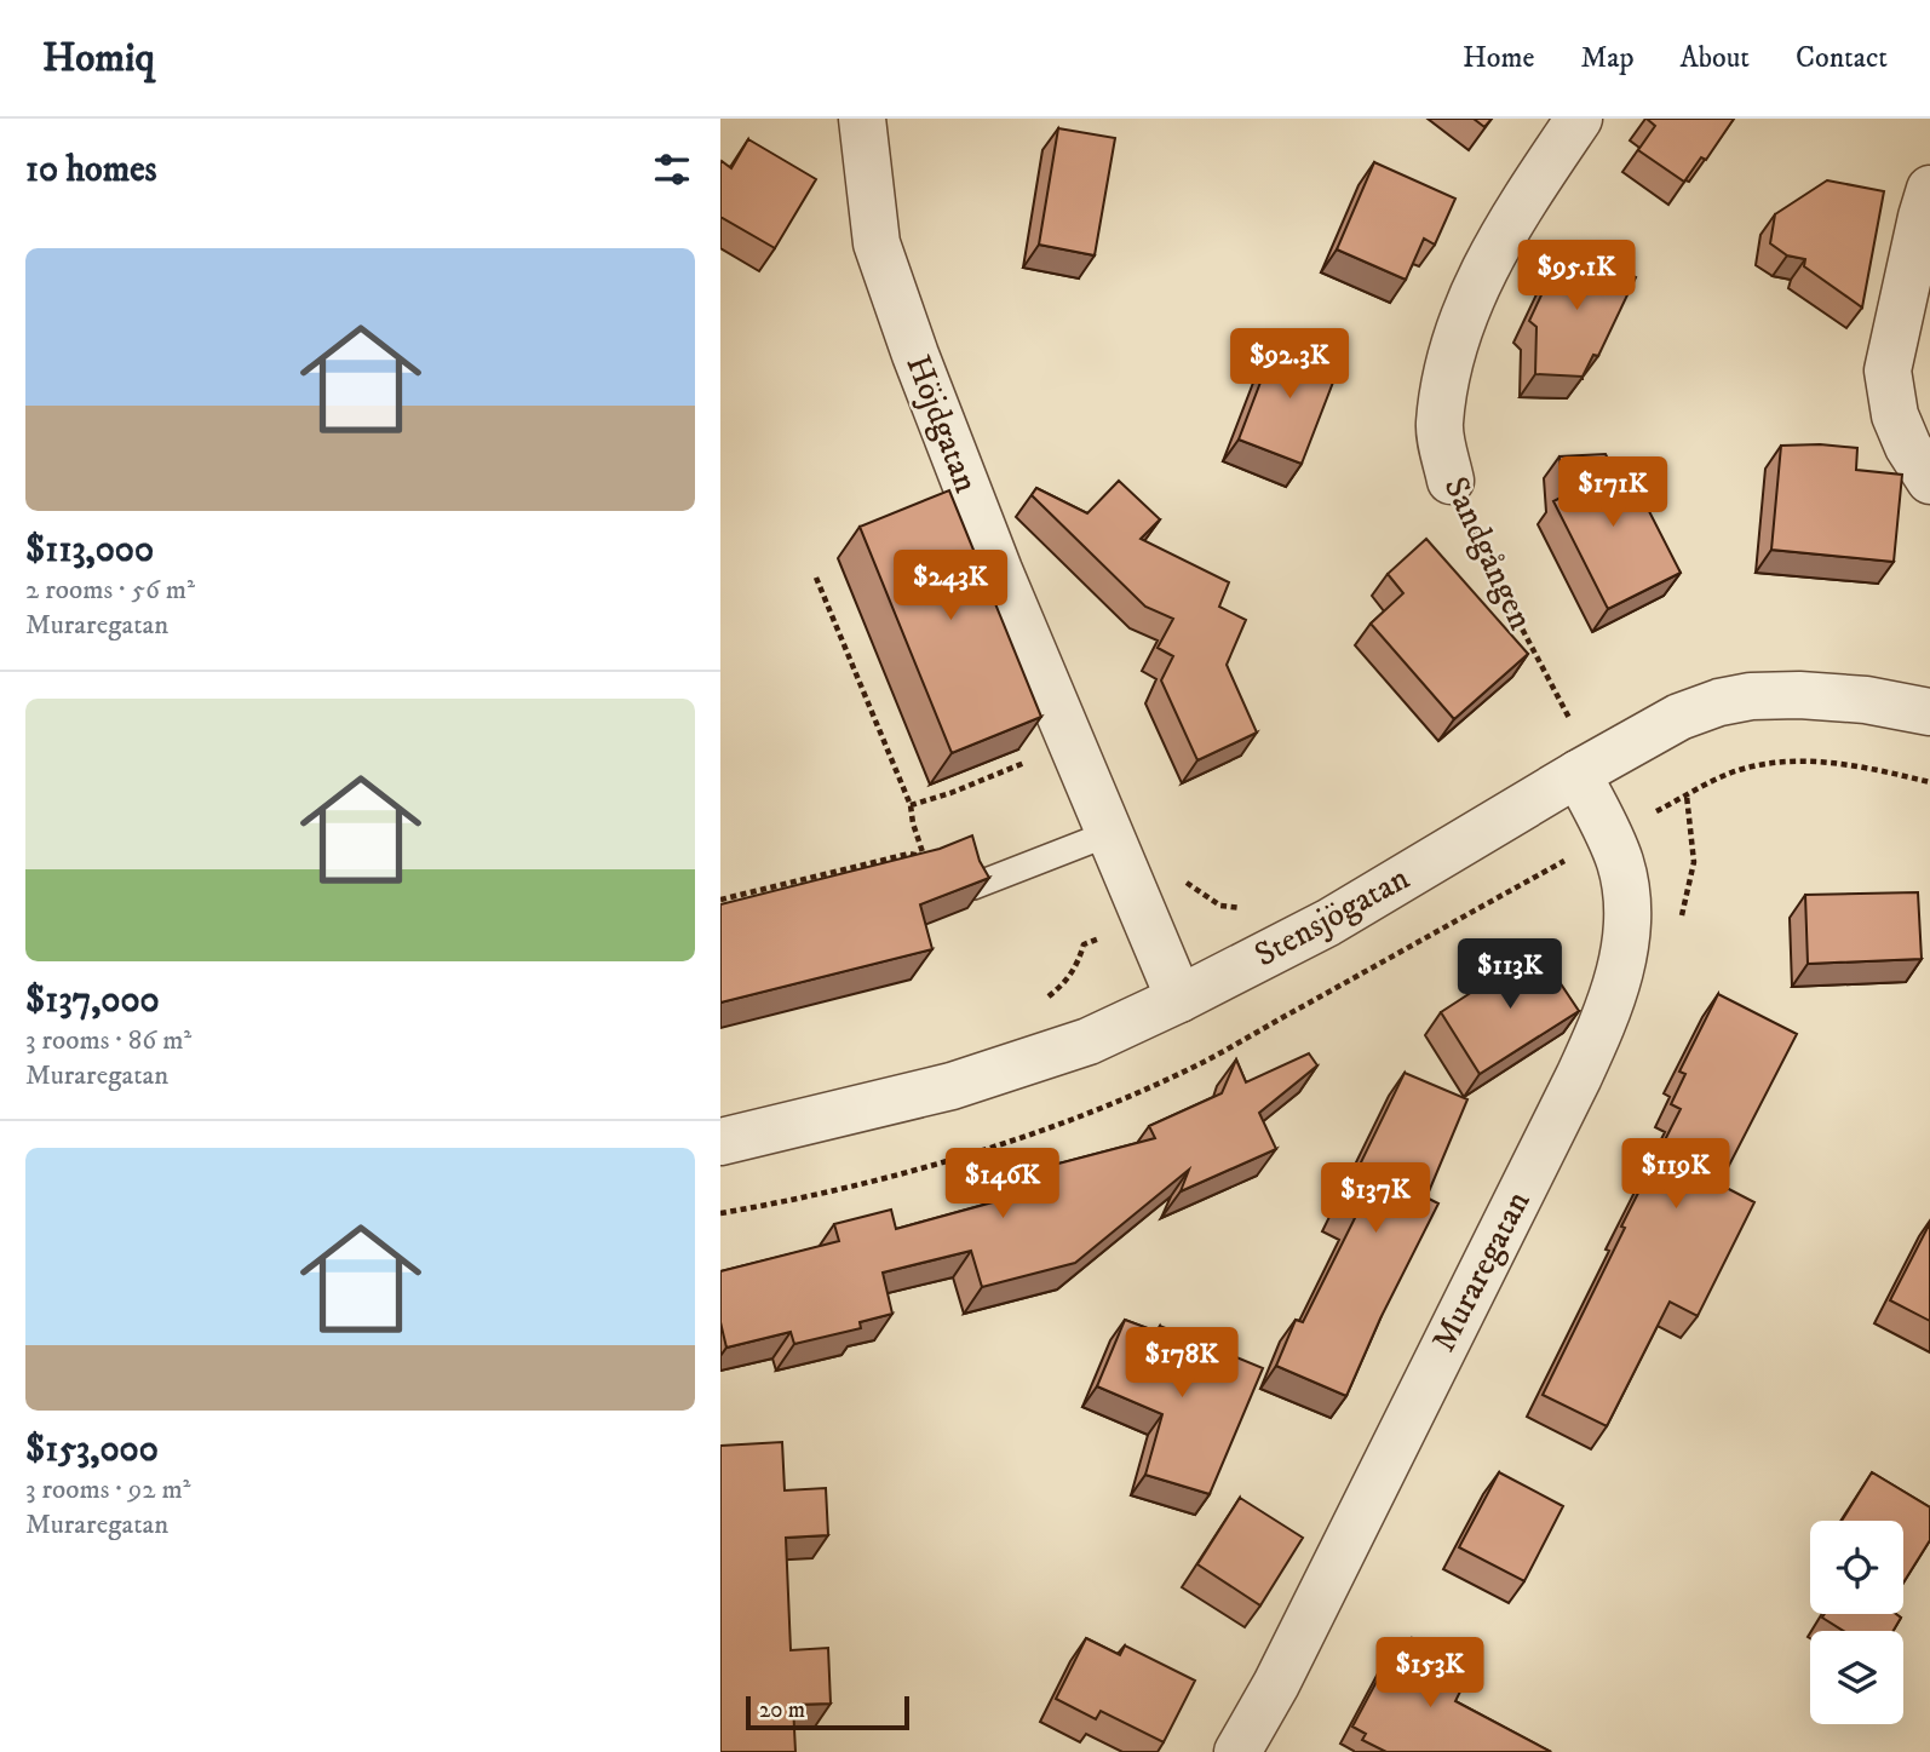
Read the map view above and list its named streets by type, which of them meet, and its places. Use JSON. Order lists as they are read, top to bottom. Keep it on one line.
{"streets":{"street":["Höjdgatan","Sandgången","Stensjögatan","Muraregatan"]},"crossings":[["Höjdgatan","Stensjögatan"],["Stensjögatan","Muraregatan"]],"scale_bar":"20 m","page":{"header":"Homiq","nav":["Home","Map","About","Contact"],"heading":"10 homes","list":[{"name":"$113,000","note":"2 rooms · 56 m² · Muraregatan"},{"name":"$137,000","note":"3 rooms · 86 m² · Muraregatan"},{"name":"$153,000","note":"3 rooms · 92 m² · Muraregatan"}],"price":["$95.1K","$92.3K","$171K","$243K","$113K","$119K","$146K","$137K","$178K","$153K"],"scale":"20 m"}}
